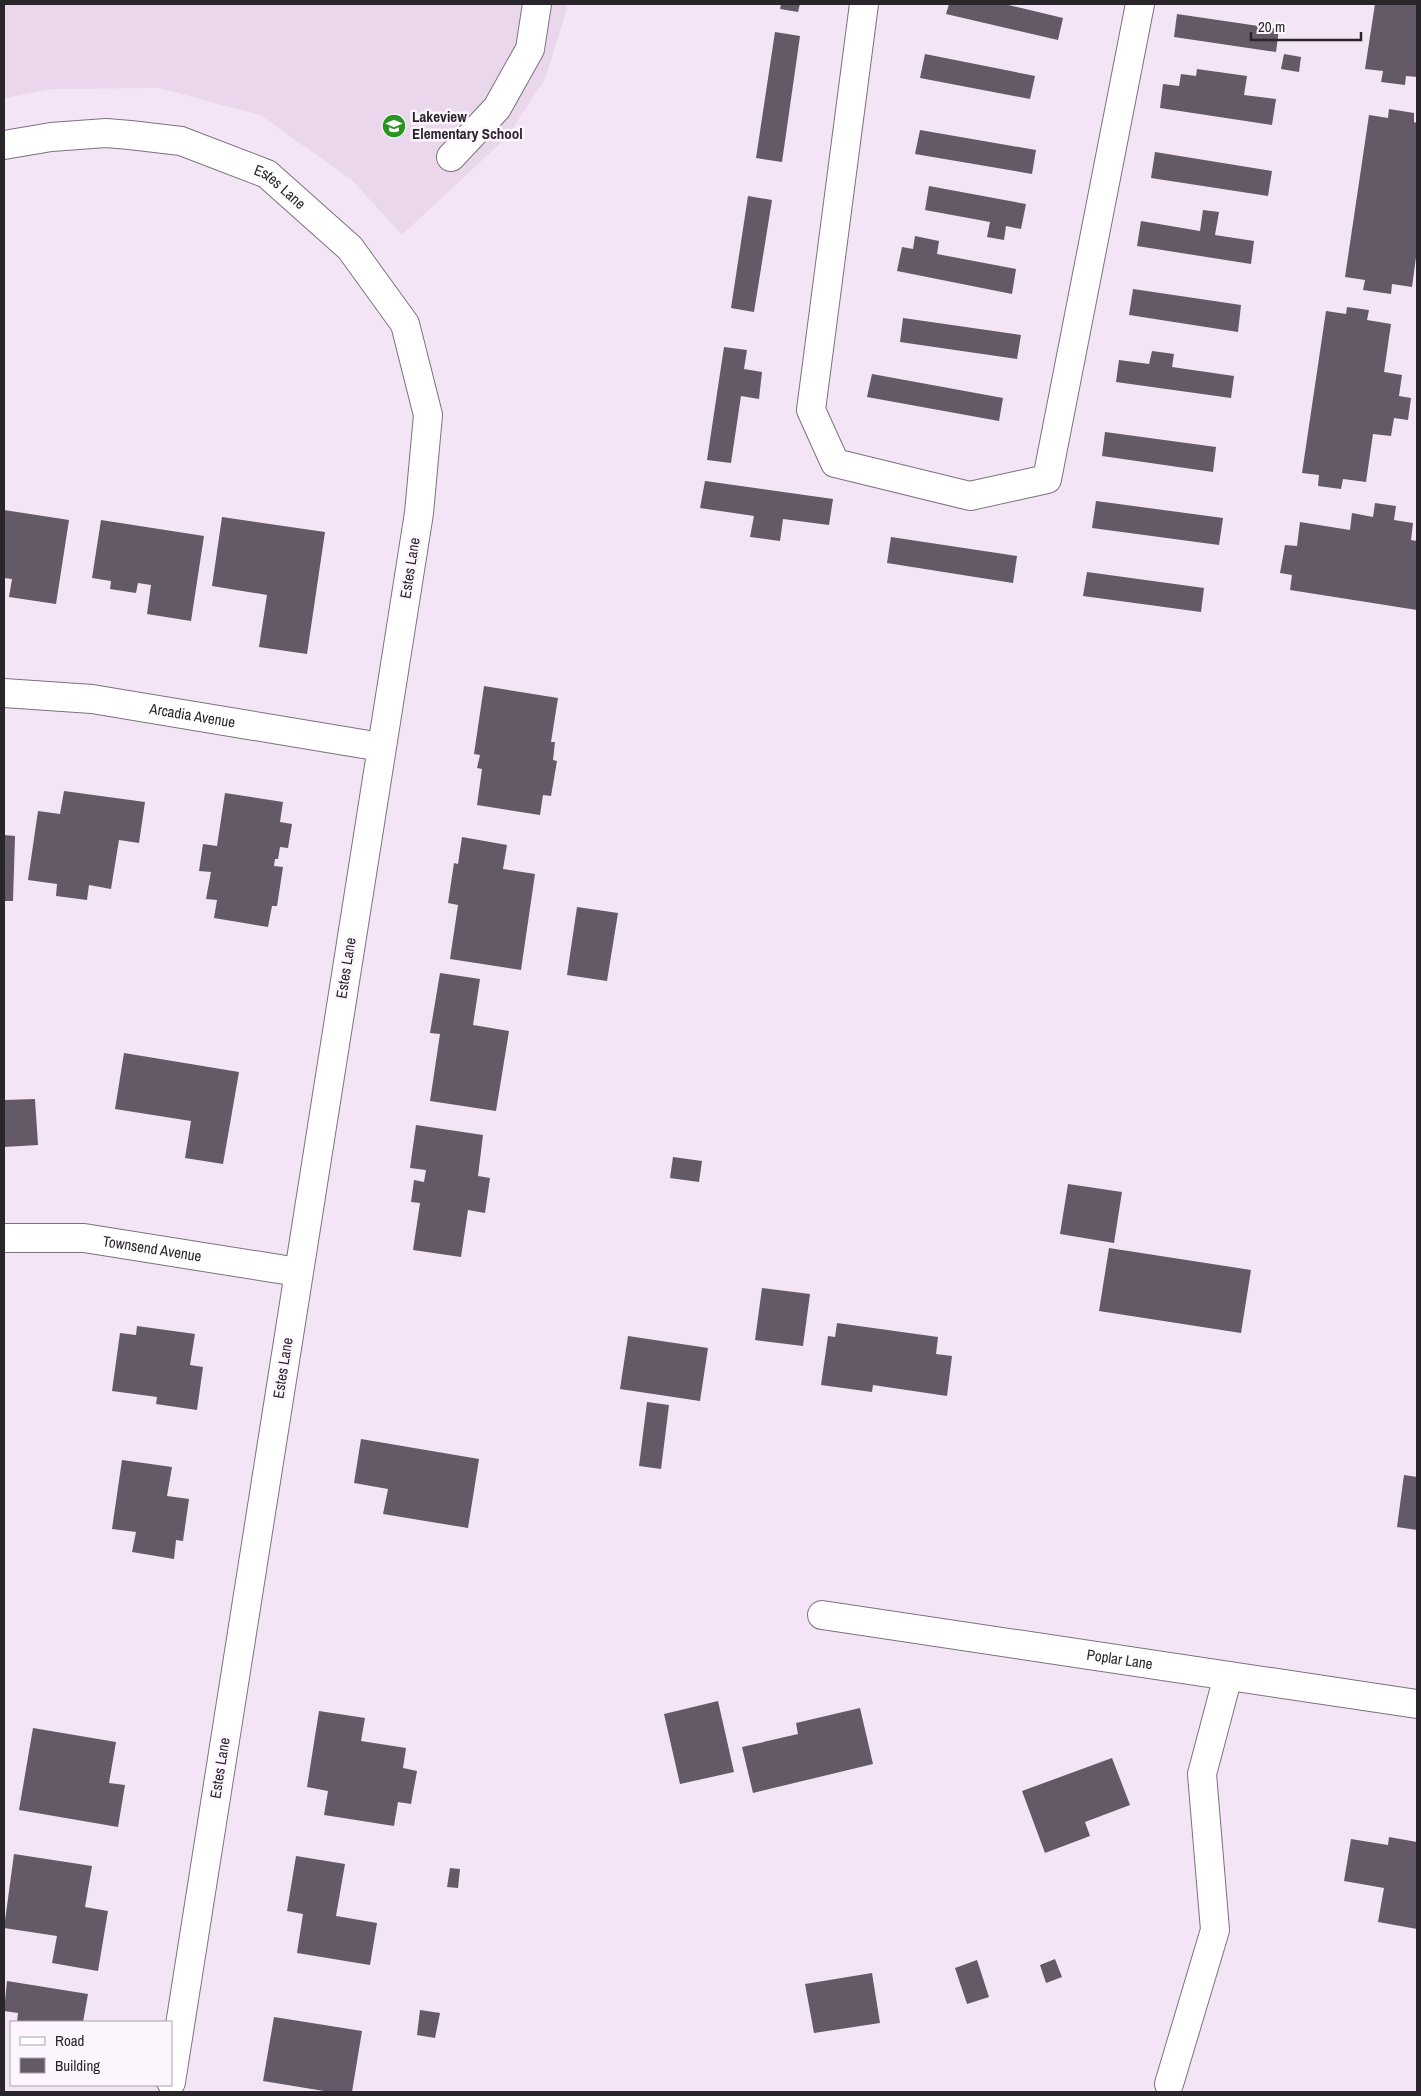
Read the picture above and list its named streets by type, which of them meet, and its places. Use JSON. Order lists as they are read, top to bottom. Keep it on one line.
{"streets":{"street":["Estes Lane","Arcadia Avenue","Townsend Avenue","Poplar Lane"]},"crossings":[["Estes Lane","Arcadia Avenue"],["Estes Lane","Townsend Avenue"]],"places":{"school or university":["Lakeview Elementary School"]},"legend":["Road","Building"],"scale_bar":"20 m"}
